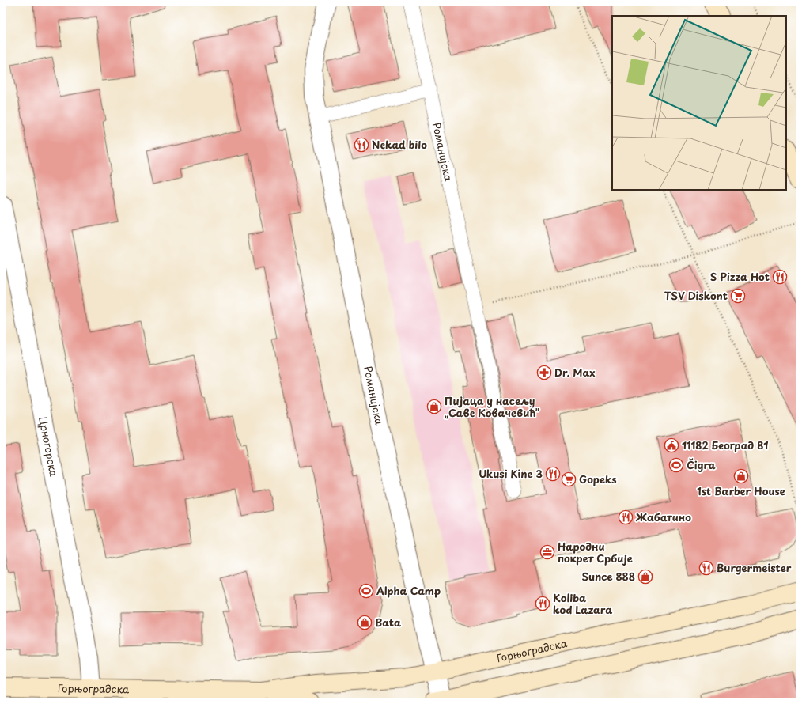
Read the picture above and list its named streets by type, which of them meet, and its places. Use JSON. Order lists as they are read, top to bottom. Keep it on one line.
{"streets":{"street":["Романијска","Црногорска","Горњоградска"]},"crossings":[["Романијска","Горњоградска"],["Црногорска","Горњоградска"]],"places":{"restaurant":["Nekad bilo","S Pizza Hot","Ukusi Kine 3","Жабатино","Burgermeister","Koliba kod Lazara"],"supermarket":["TSV Diskont","Gopeks"],"pharmacy":["Dr. Max"],"shop":["Пијаца у насељу „Саве Ковачевић”","1st Barber House","Sunce 888","Bata"],"public building":["11182 Београд 81"],"sports":["Čigra","Alpha Camp"],"office":["Народни покрет Србије"]}}
